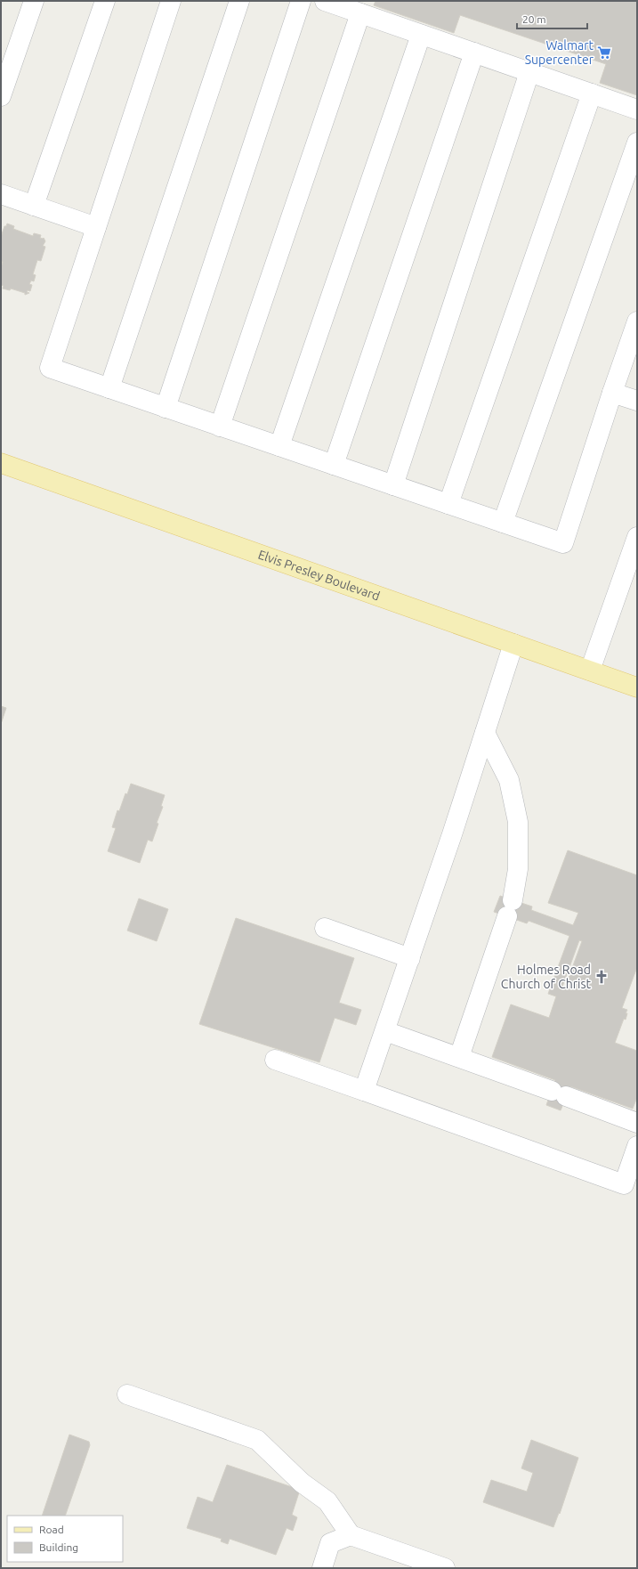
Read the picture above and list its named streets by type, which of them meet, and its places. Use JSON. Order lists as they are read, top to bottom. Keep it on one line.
{"streets":{"main road":["Elvis Presley Boulevard"]},"places":{"supermarket":["Walmart Supercenter"],"church":["Holmes Road Church of Christ"]},"legend":["Road","Building"],"scale_bar":"20 m"}
